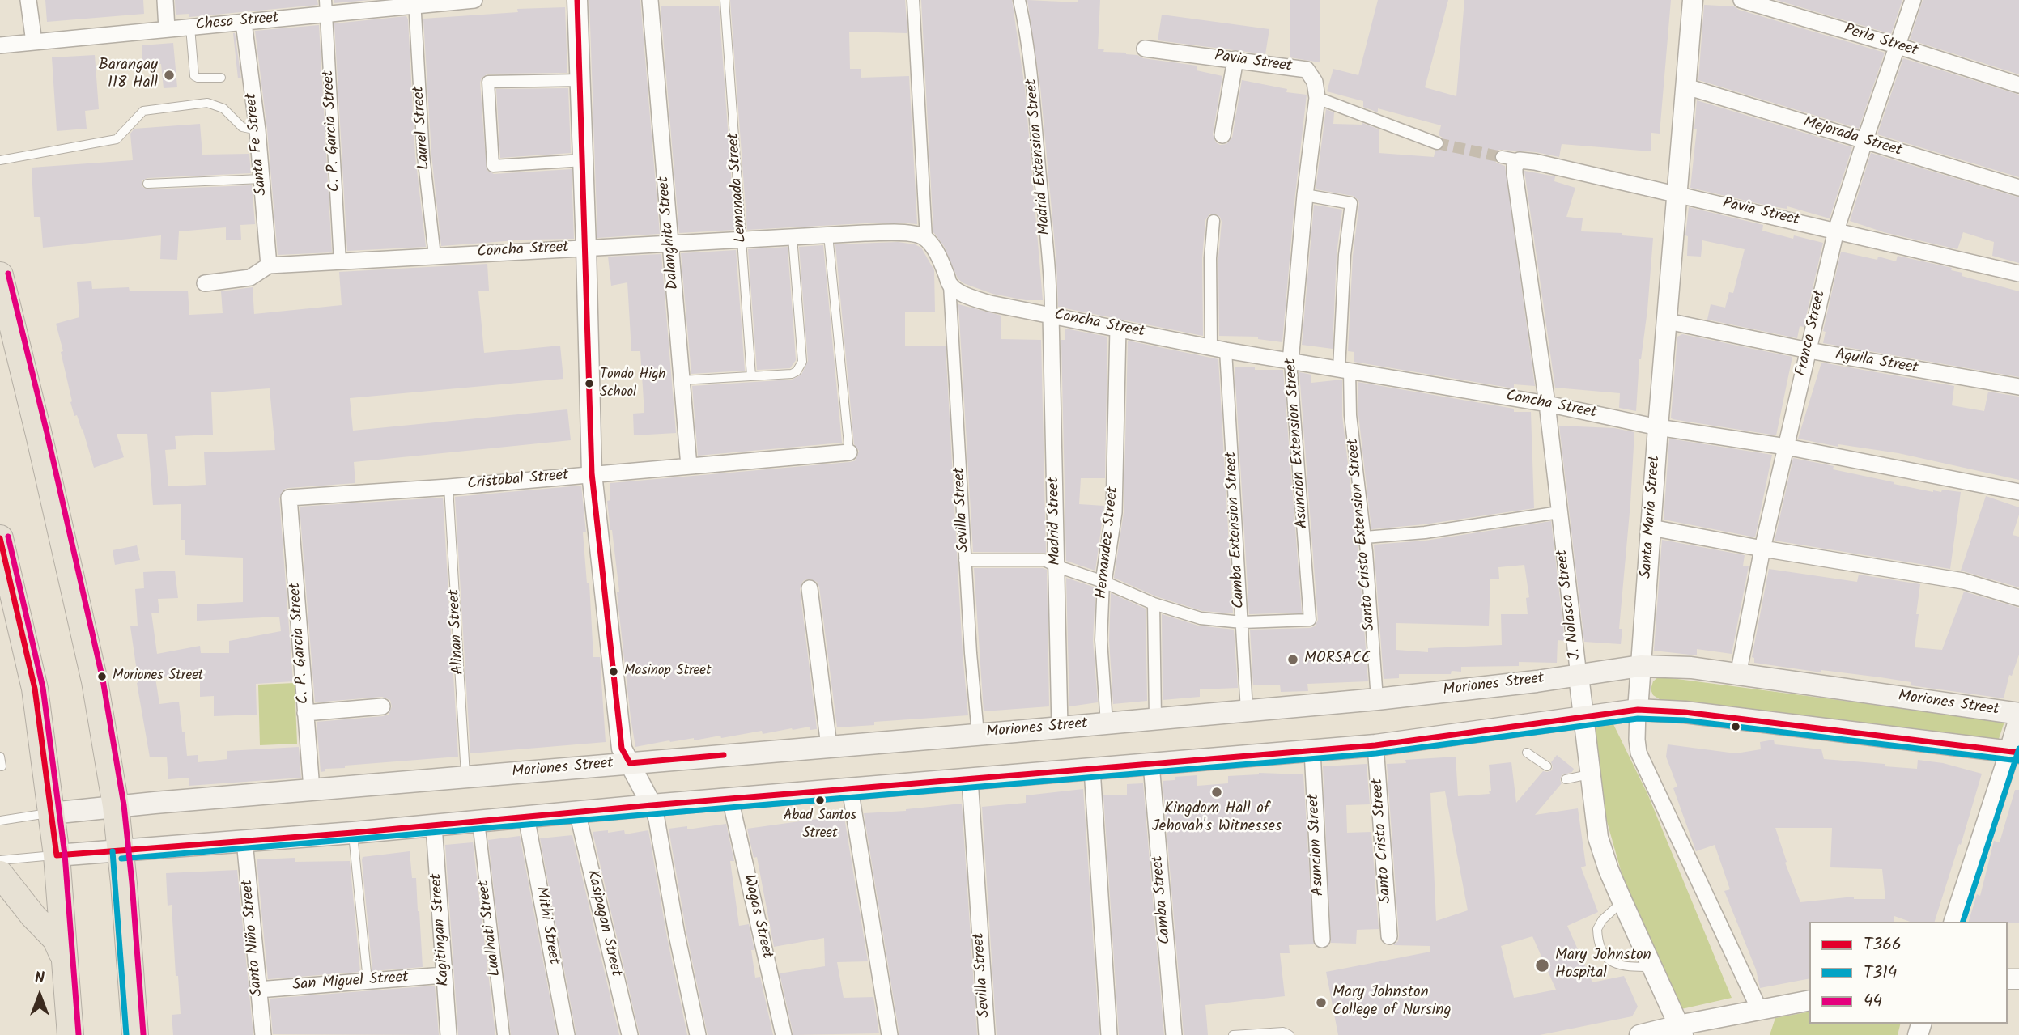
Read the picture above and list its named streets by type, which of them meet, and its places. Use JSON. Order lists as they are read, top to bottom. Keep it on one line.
{"streets":{"main road":["Moriones Street"],"street":["Chesa Street","Perla Street","Pavia Street","Laurel Street","C. P. Garcia Street","Mejorada Street","Santa Fe Street","Madrid Extension Street","Dalanghita Street","Concha Street","Franco Street","Aguila Street","Asuncion Extension Street","Cristobal Street","Sevilla Street","Santa Maria Street","Madrid Street","Camba Extension Street","Santo Cristo Extension Street","Hernandez Street","J. Nolasco Street","Santo Cristo Street","Asuncion Street","Camba Street","Wagas Street","Kasipagan Street","Mithi Street","Lualhati Street","Kagitingan Street","Santo Niño Street","San Miguel Street"],"lane":["Lemonada Street","Alinan Street"]},"crossings":[["Chesa Street","Laurel Street"],["Chesa Street","C. P. Garcia Street"],["Chesa Street","Santa Fe Street"],["Perla Street","Franco Street"],["Pavia Street","Franco Street"],["Pavia Street","Asuncion Extension Street"],["Pavia Street","Santa Maria Street"],["Pavia Street","J. Nolasco Street"],["Laurel Street","Concha Street"],["C. P. Garcia Street","Concha Street"],["C. P. Garcia Street","Cristobal Street"],["C. P. Garcia Street","Moriones Street"],["Mejorada Street","Franco Street"],["Mejorada Street","Santa Maria Street"],["Santa Fe Street","Concha Street"],["Madrid Extension Street","Concha Street"],["Madrid Extension Street","Madrid Street"],["Lemonada Street","Concha Street"],["Dalanghita Street","Concha Street"],["Dalanghita Street","Cristobal Street"],["Concha Street","Franco Street"],["Concha Street","Asuncion Extension Street"],["Concha Street","Sevilla Street"],["Concha Street","Santa Maria Street"],["Concha Street","Madrid Street"],["Concha Street","Camba Extension Street"],["Concha Street","Santo Cristo Extension Street"],["Concha Street","Hernandez Street"],["Concha Street","J. Nolasco Street"],["Franco Street","Aguila Street"],["Franco Street","Moriones Street"],["Aguila Street","Santa Maria Street"],["Asuncion Extension Street","Camba Extension Street"],["Asuncion Extension Street","Santo Cristo Extension Street"],["Cristobal Street","Alinan Street"],["Sevilla Street","Moriones Street"],["Santa Maria Street","Moriones Street"],["Madrid Street","Moriones Street"],["Camba Extension Street","Moriones Street"],["Santo Cristo Extension Street","Moriones Street"],["Hernandez Street","Moriones Street"],["J. Nolasco Street","Moriones Street"],["Alinan Street","Moriones Street"],["Kagitingan Street","San Miguel Street"],["Santo Niño Street","San Miguel Street"]],"places":["Barangay 118 Hall","Tondo High School","MORSACC","Masinop Street","Moriones Street","Kingdom Hall of Jehovah's Witnesses","Abad Santos Street","Mary Johnston Hospital","Mary Johnston College of Nursing"],"lines":["transit line T366","transit line 44","transit line T314"],"legend":["T366","T314","44"],"north":"top"}
